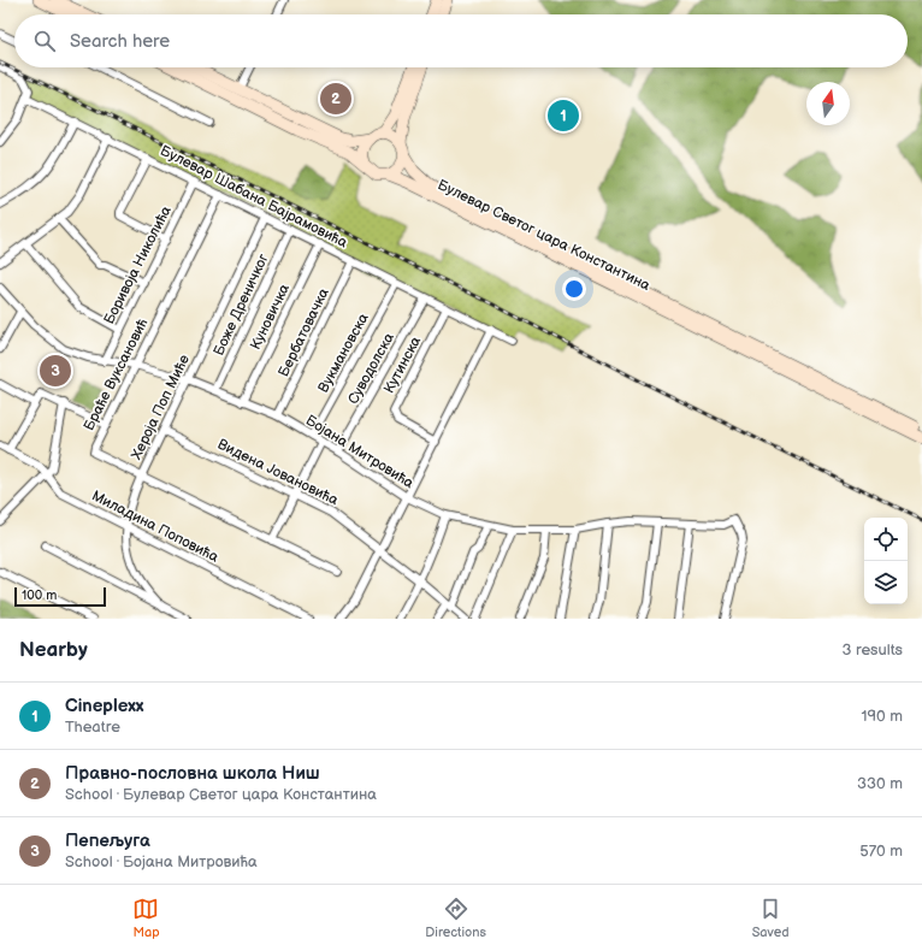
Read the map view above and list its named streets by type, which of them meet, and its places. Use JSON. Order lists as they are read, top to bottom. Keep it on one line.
{"streets":{"main road":["Булевар Светог цара Константина"],"street":["Булевар Шабана Бајрамовића","Боривоја Николића","Боже Дреничког","Куновичка","Бербатовачка","Вукмановска","Кутинска","Суводолска","Браће Вуксановић","Хероја Поп Миће","Бојана Митровића","Видена Јовановића","Миладина Поповића"]},"crossings":[["Булевар Шабана Бајрамовића","Боривоја Николића"],["Булевар Шабана Бајрамовића","Боже Дреничког"],["Булевар Шабана Бајрамовића","Куновичка"],["Булевар Шабана Бајрамовића","Бербатовачка"],["Булевар Шабана Бајрамовића","Вукмановска"],["Булевар Шабана Бајрамовића","Кутинска"],["Булевар Шабана Бајрамовића","Суводолска"],["Булевар Шабана Бајрамовића","Браће Вуксановић"],["Булевар Шабана Бајрамовића","Хероја Поп Миће"],["Боривоја Николића","Бојана Митровића"],["Боже Дреничког","Бојана Митровића"],["Куновичка","Бојана Митровића"],["Бербатовачка","Бојана Митровића"],["Вукмановска","Бојана Митровића"],["Суводолска","Бојана Митровића"],["Браће Вуксановић","Хероја Поп Миће"],["Браће Вуксановић","Бојана Митровића"],["Хероја Поп Миће","Бојана Митровића"],["Хероја Поп Миће","Видена Јовановића"],["Хероја Поп Миће","Миладина Поповића"]],"scale_bar":"100 m","north":"top","page":{"search":"Search here","pins":["2","1","3"],"scale":"100 m","heading":["Nearby","3 results"],"list":[{"mark":"1","name":"Cineplexx","note":"Theatre","value":"190 m"},{"mark":"2","name":"Правно-пословна школа Ниш","note":"School · Булевар Светог цара Константина","value":"330 m"},{"mark":"3","name":"Пепељуга","note":"School · Бојана Митровића","value":"570 m"}],"nav":["Map","Directions","Saved"]}}
